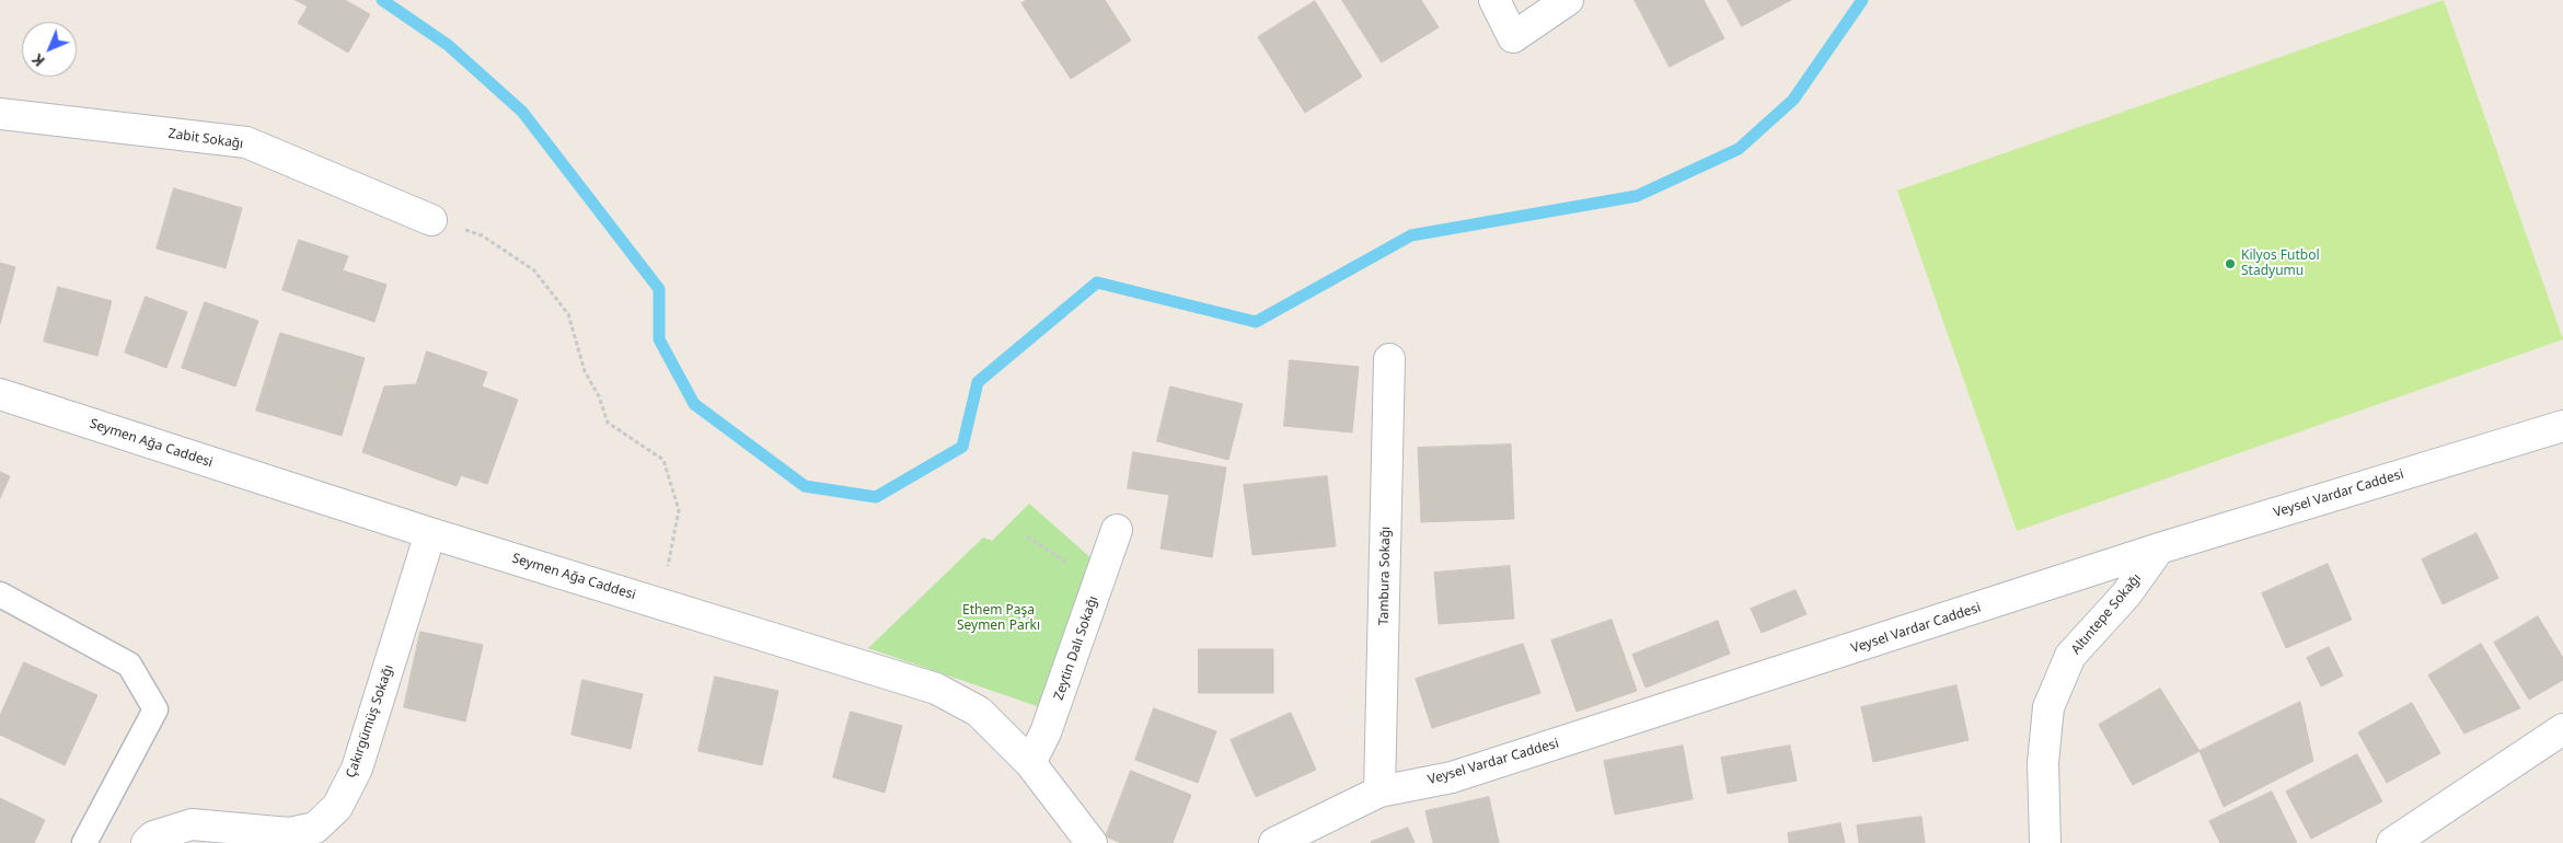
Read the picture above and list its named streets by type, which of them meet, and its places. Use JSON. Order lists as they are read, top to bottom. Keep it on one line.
{"streets":{"street":["Zabit Sokağı","Seymen Ağa Caddesi","Veysel Vardar Caddesi","Tambura Sokağı","Altıntepe Sokağı","Zeytin Dalı Sokağı","Çakırgümüş Sokağı"]},"crossings":[["Seymen Ağa Caddesi","Zeytin Dalı Sokağı"],["Seymen Ağa Caddesi","Çakırgümüş Sokağı"],["Veysel Vardar Caddesi","Tambura Sokağı"],["Veysel Vardar Caddesi","Altıntepe Sokağı"]],"parks":["Ethem Paşa Seymen Parkı"],"places":["Kilyos Futbol Stadyumu"],"north":"bottom left"}
